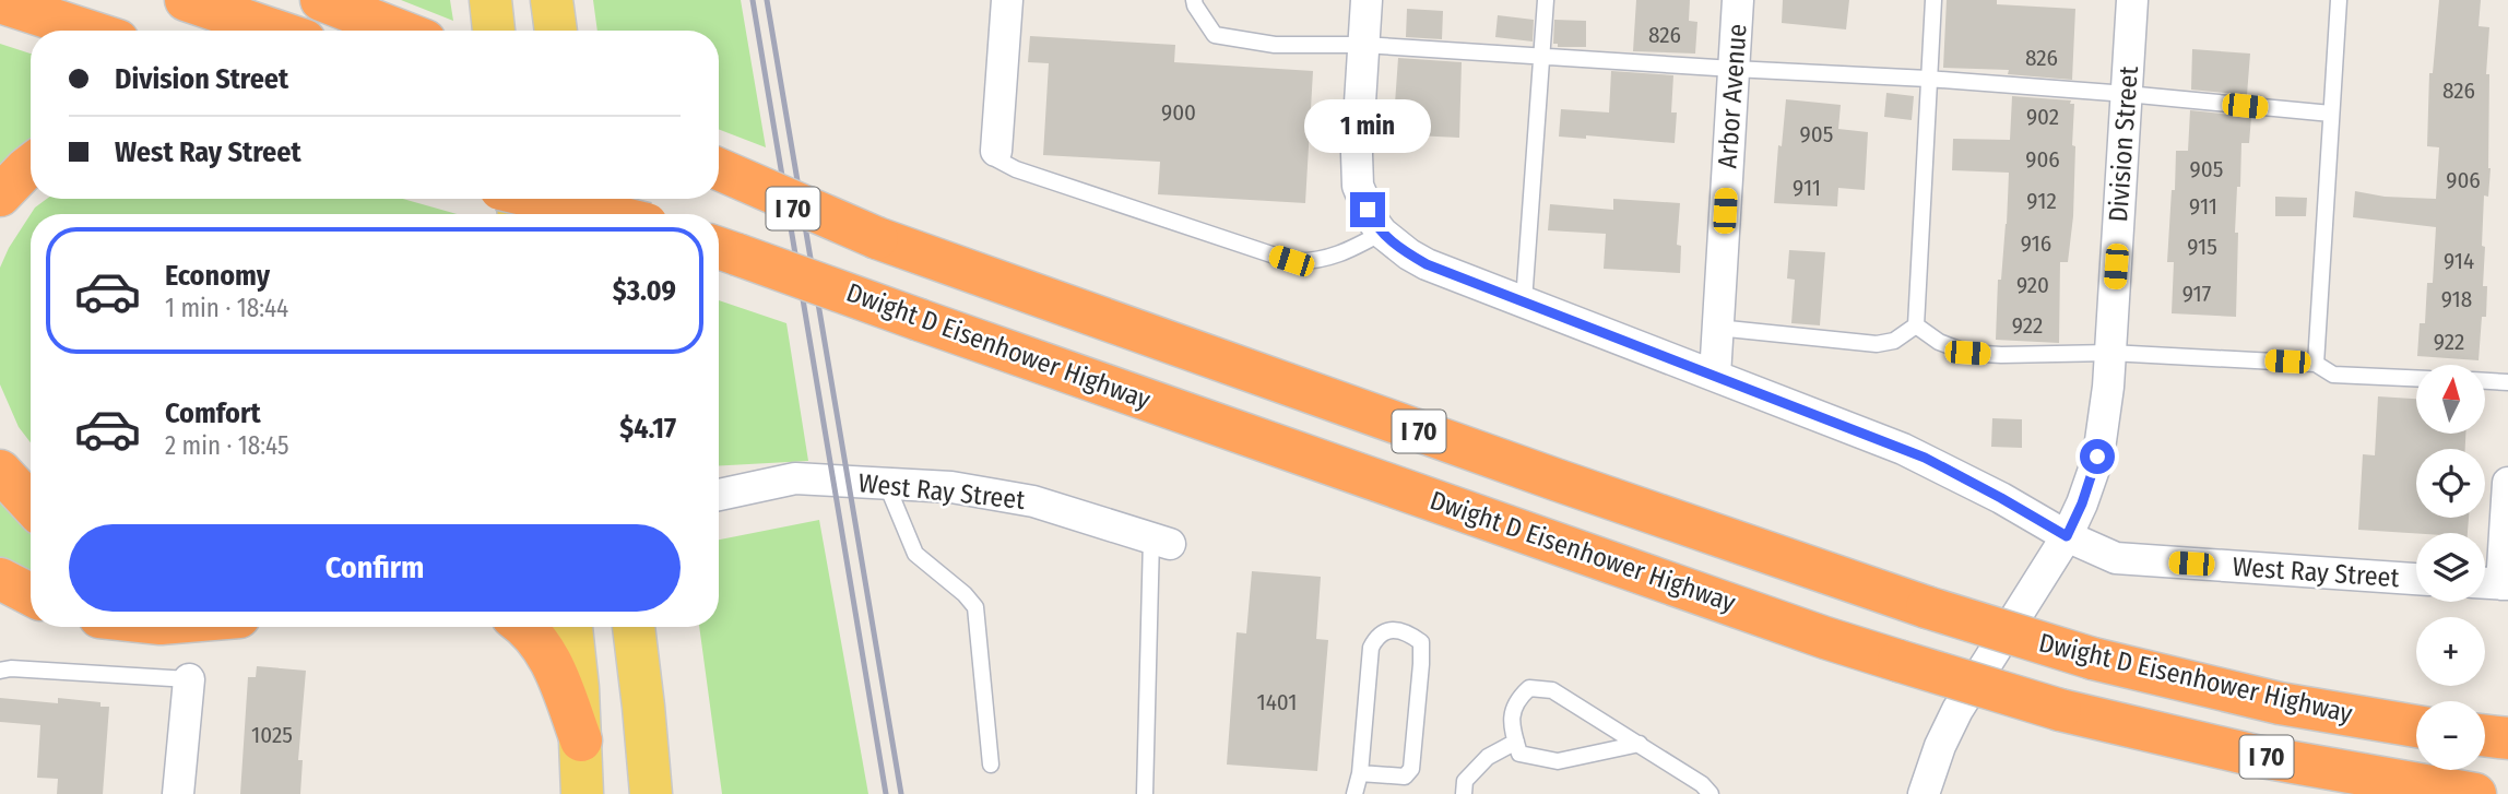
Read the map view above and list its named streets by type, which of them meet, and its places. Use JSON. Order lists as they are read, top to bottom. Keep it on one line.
{"streets":{"highway":["I 70","Dwight D Eisenhower Highway"],"street":["Arbor Avenue","Division Street","West Ray Street"]},"crossings":[["Arbor Avenue","West Ray Street"],["Division Street","West Ray Street"]],"house_numbers":["826","826","826","900","902","905","906","905","906","911","912","911","916","915","914","920","917","918","922","922","1401","1025"],"north":"top","page":{"banner":["Division Street","West Ray Street"],"bubble":"1 min","list":[{"name":"Economy","note":"1 min · 18:44","value":"$3.09"},{"name":"Comfort","note":"2 min · 18:45","value":"$4.17"}],"map_buttons":["+","−"],"buttons":"Confirm"}}
